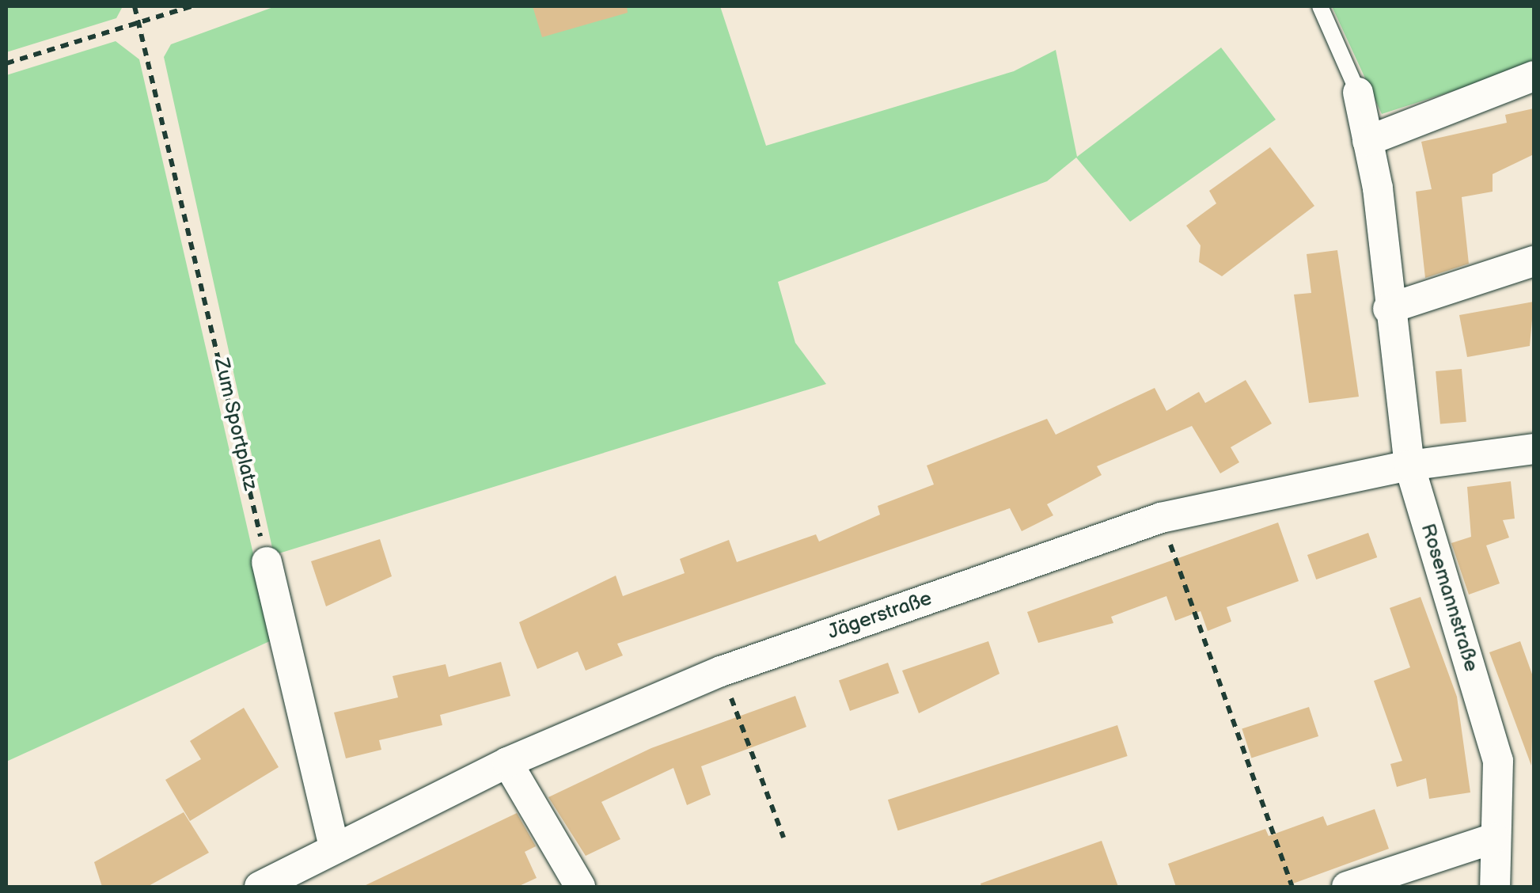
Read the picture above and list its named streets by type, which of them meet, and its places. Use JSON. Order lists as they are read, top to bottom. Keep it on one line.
{"streets":{"street":["Rosemannstraße","Jägerstraße"],"path":["Zum Sportplatz"]},"crossings":[["Rosemannstraße","Jägerstraße"]]}
